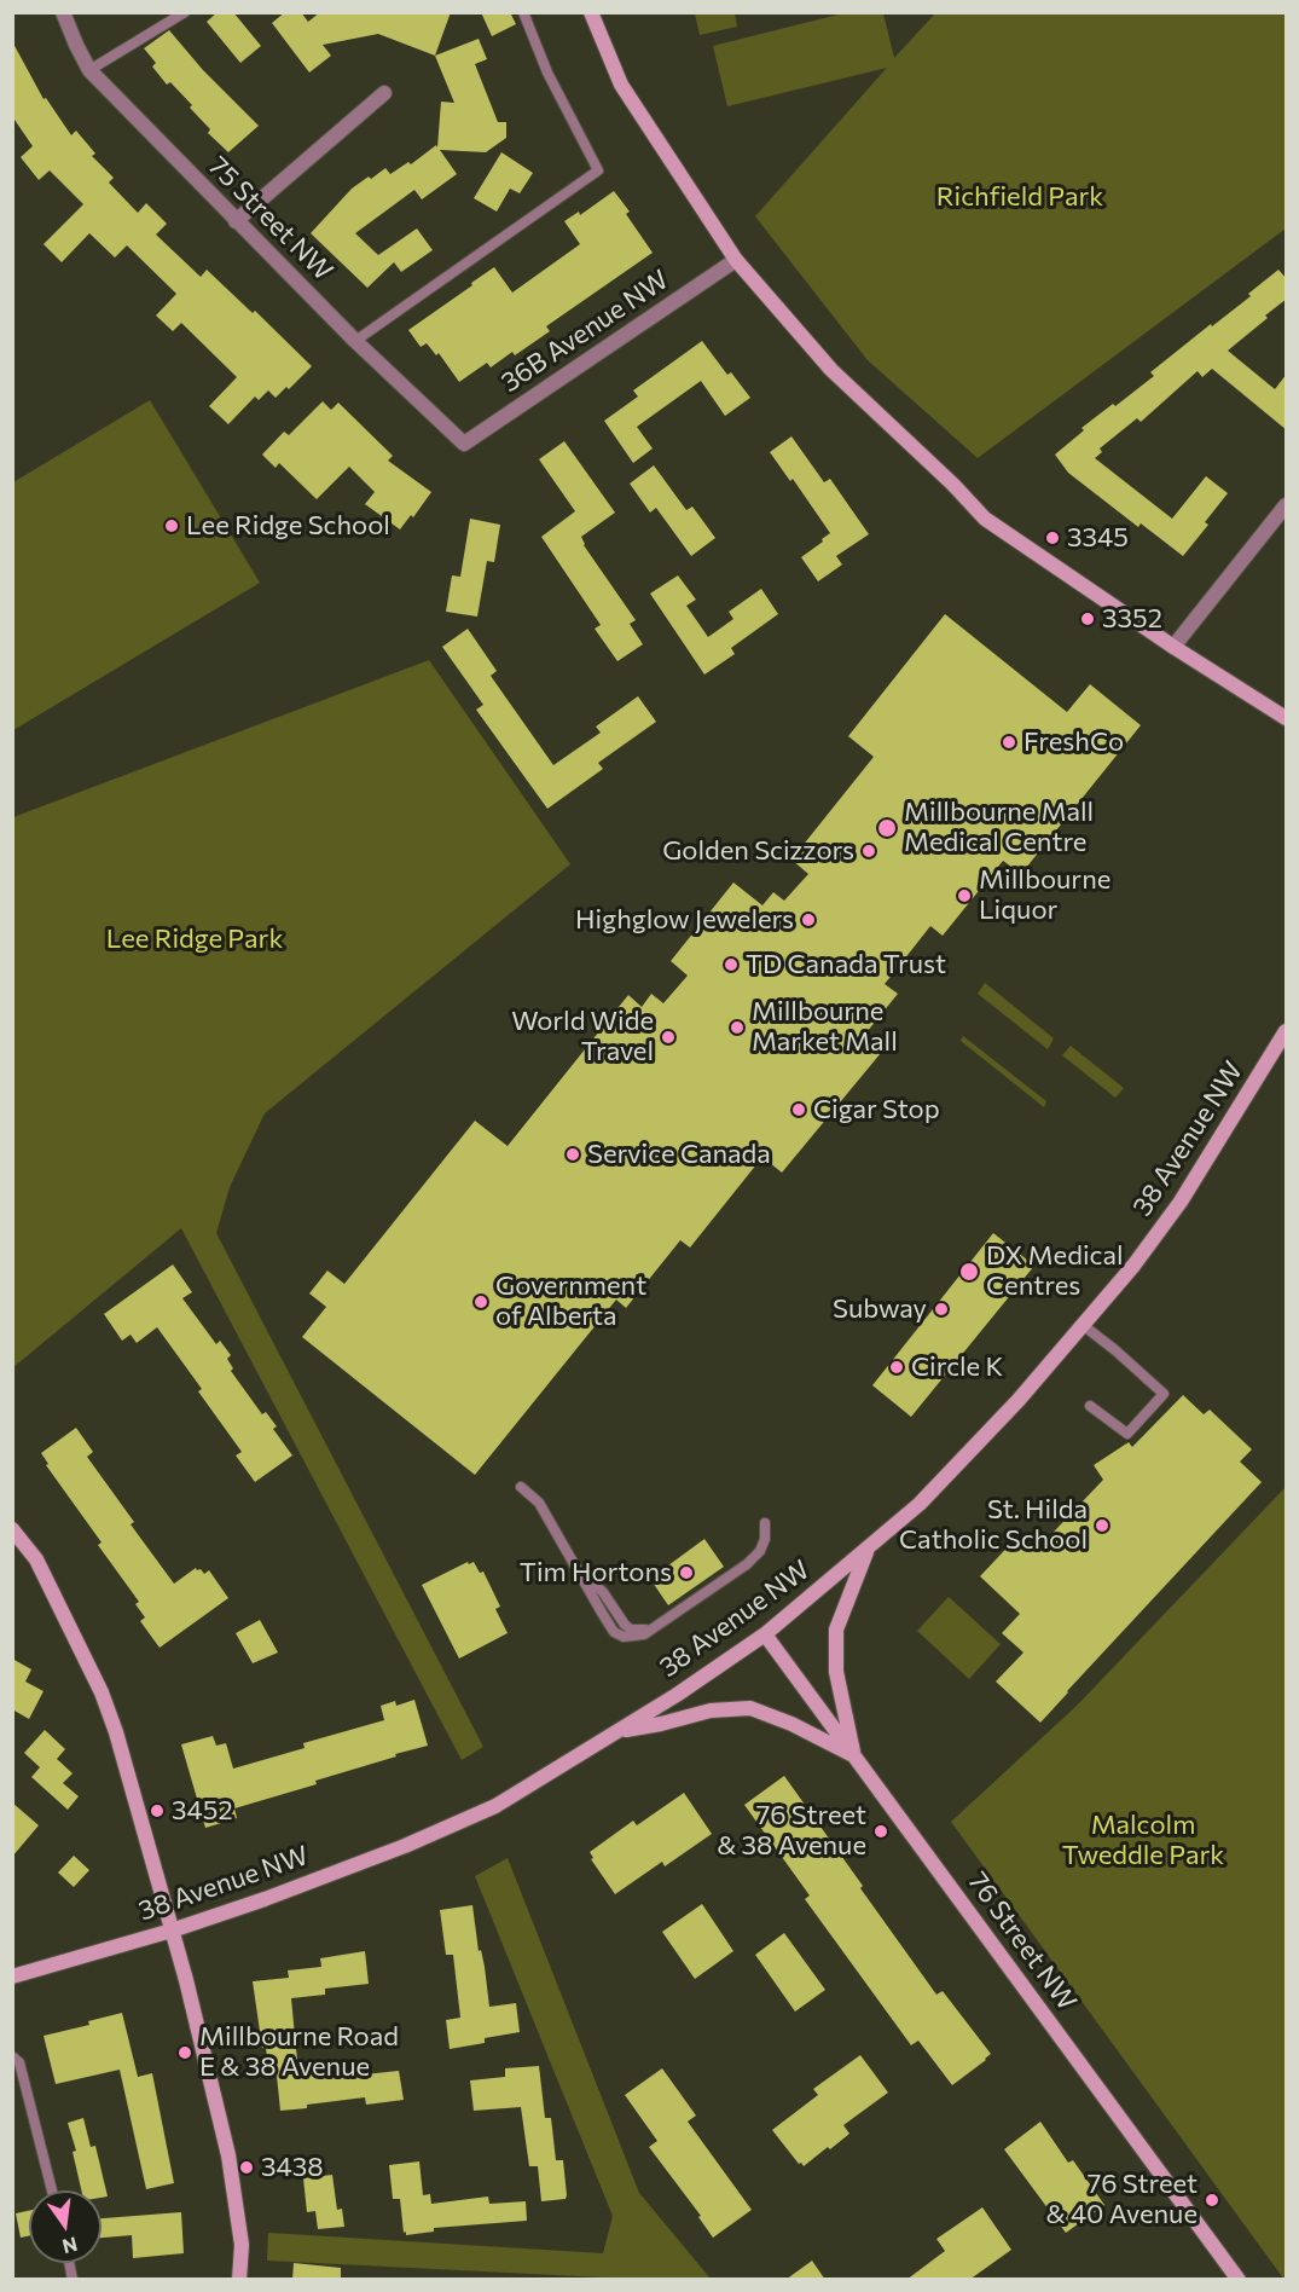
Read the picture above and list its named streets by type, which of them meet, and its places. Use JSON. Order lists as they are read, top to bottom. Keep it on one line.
{"streets":{"street":["75 Street NW","36B Avenue NW","38 Avenue NW","76 Street NW"]},"crossings":[["75 Street NW","36B Avenue NW"],["38 Avenue NW","76 Street NW"]],"parks":["Richfield Park","Lee Ridge Park","Malcolm Tweddle Park"],"places":["Lee Ridge School","3345","3352","FreshCo","Millbourne Mall Medical Centre","Golden Scizzors","Millbourne Liquor","Highglow Jewelers","TD Canada Trust","Millbourne Market Mall","World Wide Travel","Cigar Stop","Service Canada","DX Medical Centres","Government of Alberta","Subway","Circle K","St. Hilda Catholic School","Tim Hortons","3452","76 Street & 38 Avenue","Millbourne Road E & 38 Avenue","3438","76 Street & 40 Avenue"],"north":"bottom"}
